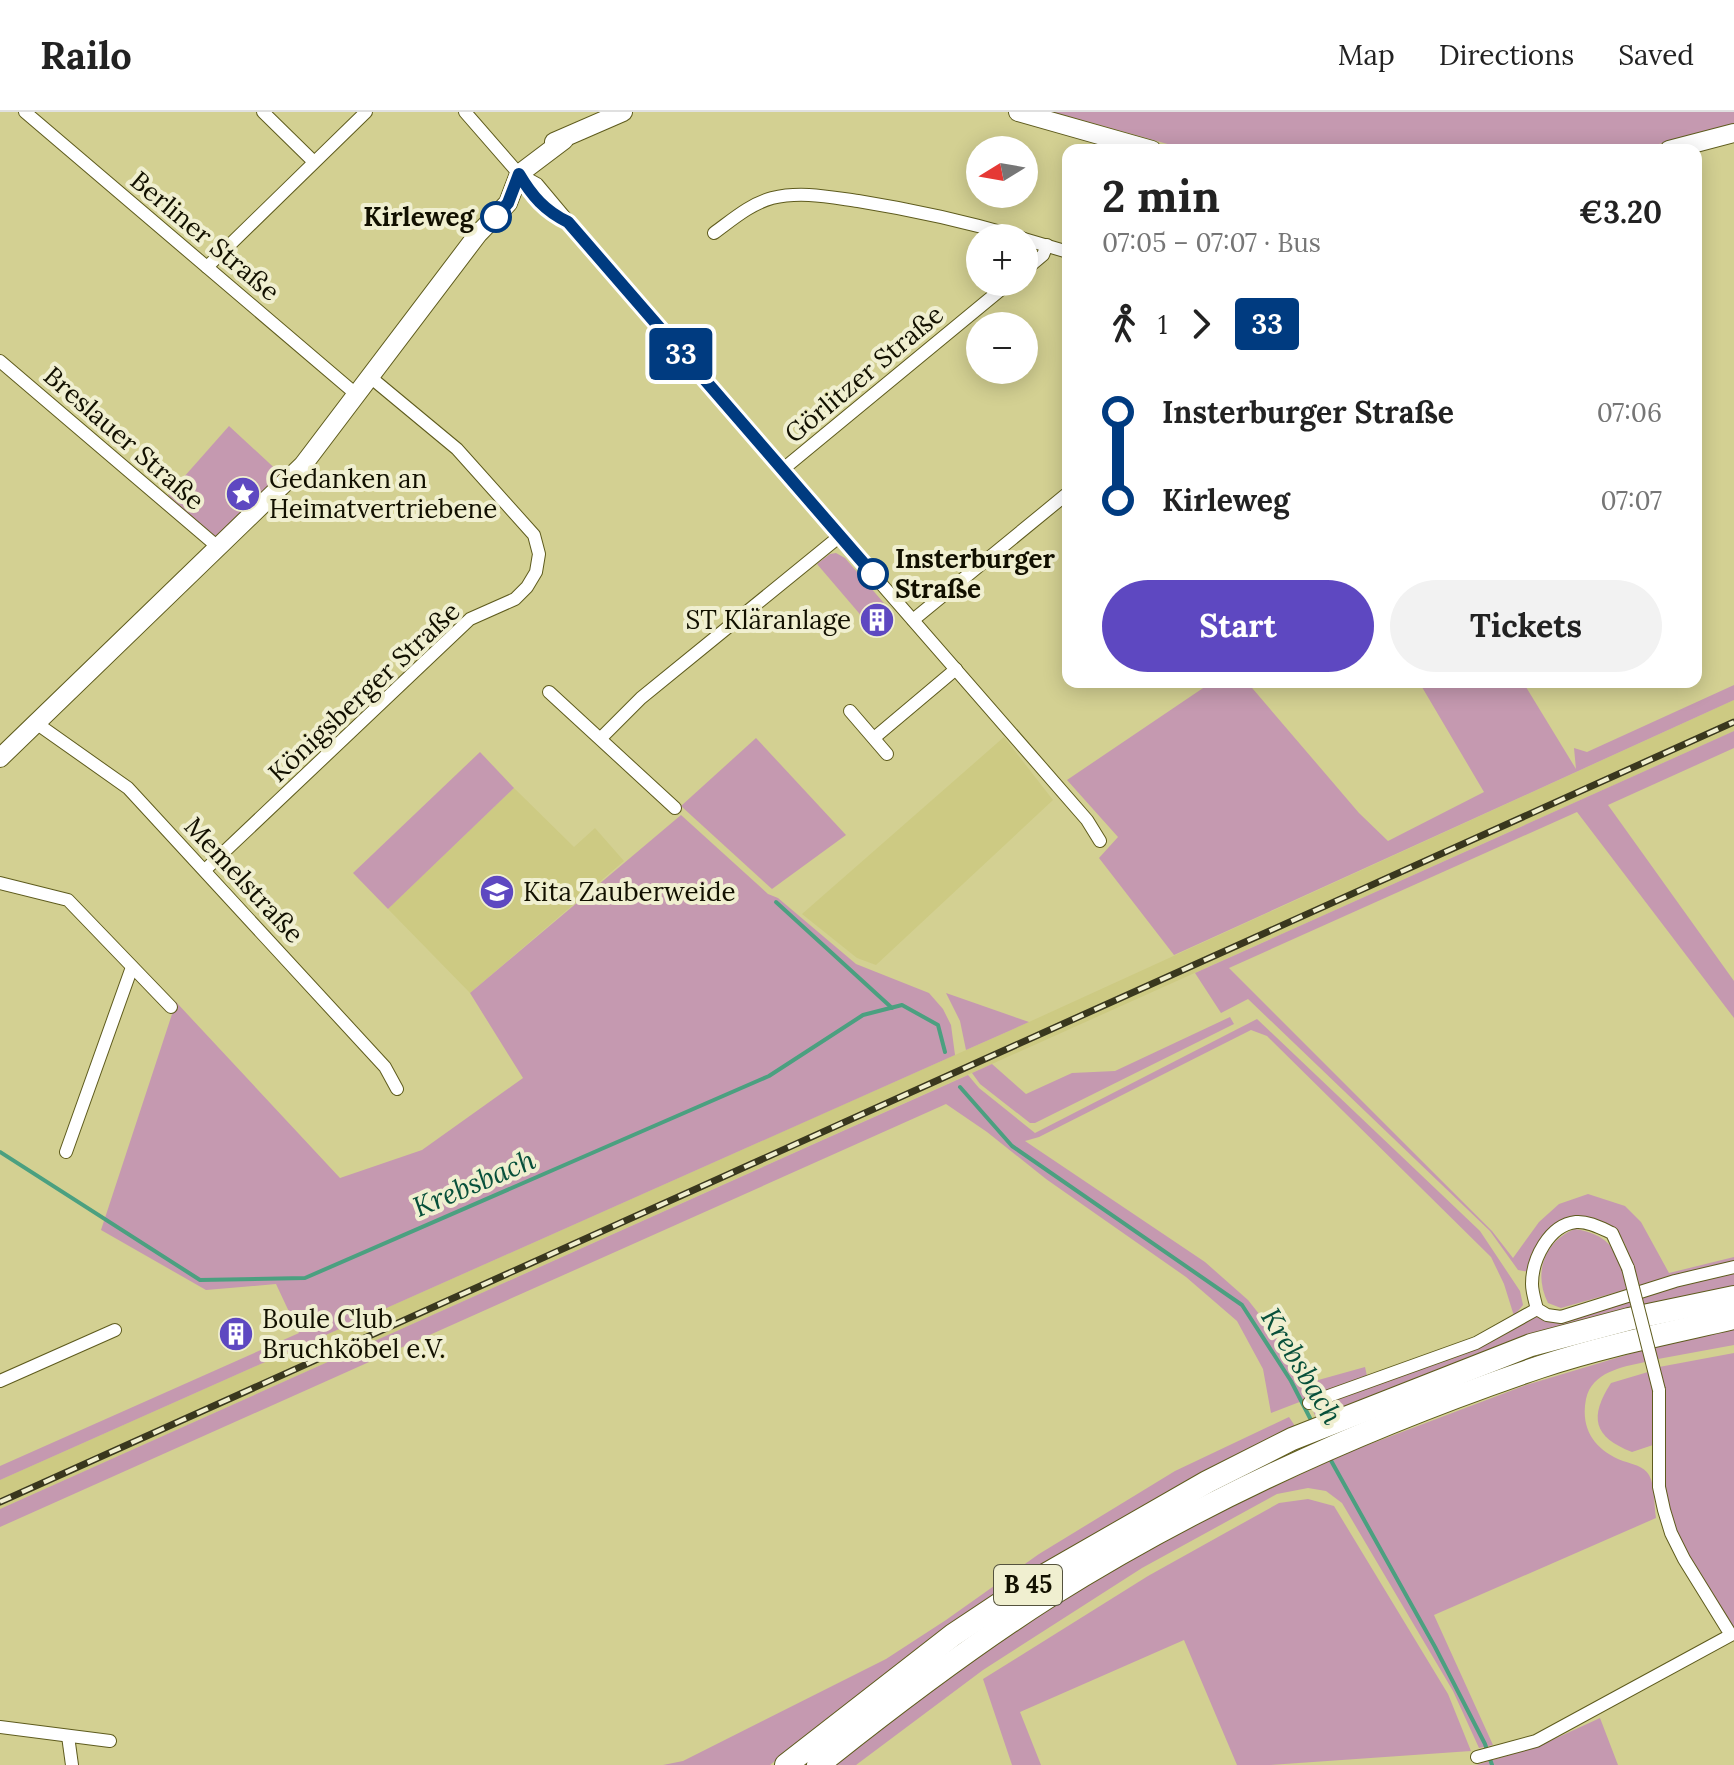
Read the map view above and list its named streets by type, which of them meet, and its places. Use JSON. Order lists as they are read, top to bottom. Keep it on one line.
{"streets":{"highway":["B 45"],"street":["Berliner Straße","Görlitzer Straße","Breslauer Straße","Königsberger Straße","Memelstraße"]},"crossings":[["Königsberger Straße","Memelstraße"]],"water":["Krebsbach"],"places":{"other":["Kirleweg","Insterburger Straße"],"place":["Gedanken an Heimatvertriebene"],"building":["ST Kläranlage","Boule Club Bruchköbel e.V."],"school or university":["Kita Zauberweide"]},"lines":["bus line 33"],"north":"left","page":{"header":"Railo","nav":["Map","Directions","Saved"],"on_map":"33","map_buttons":["+","−"],"heading":["2 min","07:05 – 07:07 · Bus","€3.20"],"legs":["1","33"],"list":[{"name":"Insterburger Straße","value":"07:06"},{"name":"Kirleweg","value":"07:07"}],"buttons":["Start","Tickets"]}}
